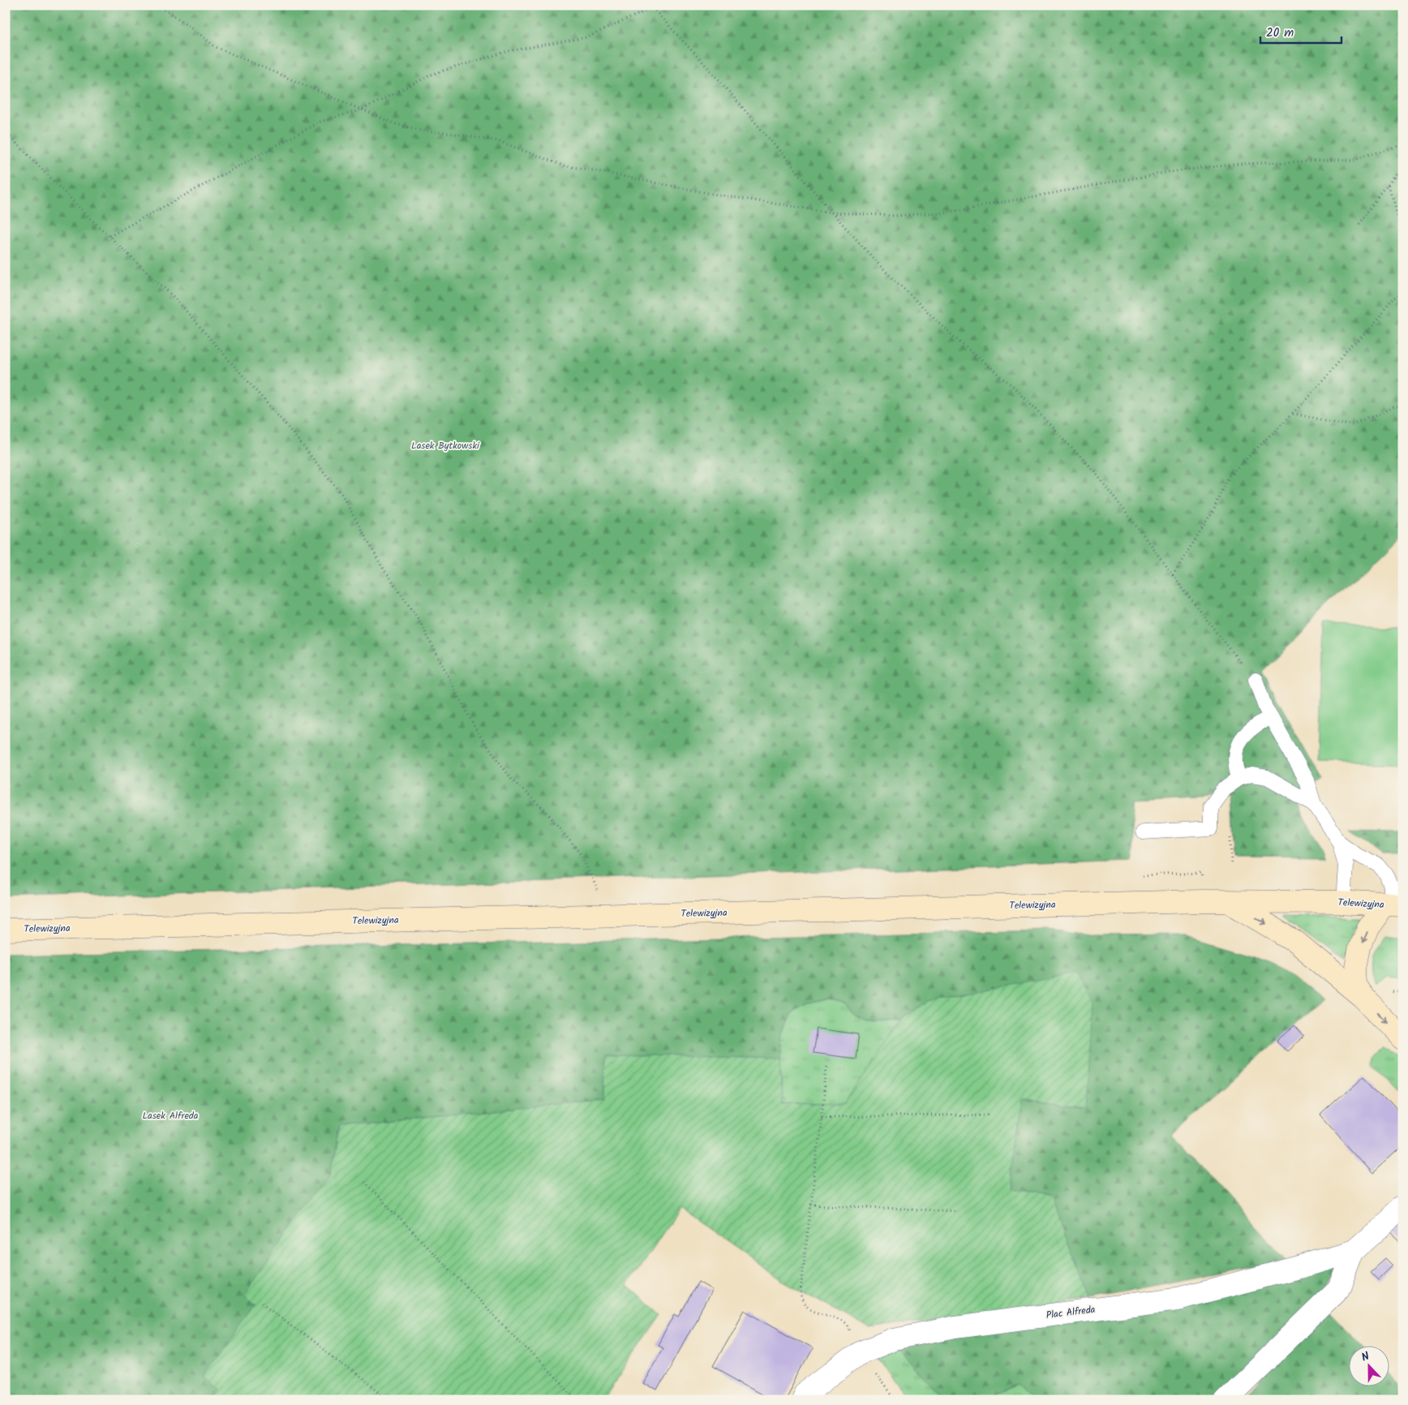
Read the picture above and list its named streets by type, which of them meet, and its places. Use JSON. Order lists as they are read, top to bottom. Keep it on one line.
{"streets":{"street":["Telewizyjna","Plac Alfreda"]},"parks":["Lasek Bytkowski","Lasek Alfreda"],"scale_bar":"20 m","north":"top"}
